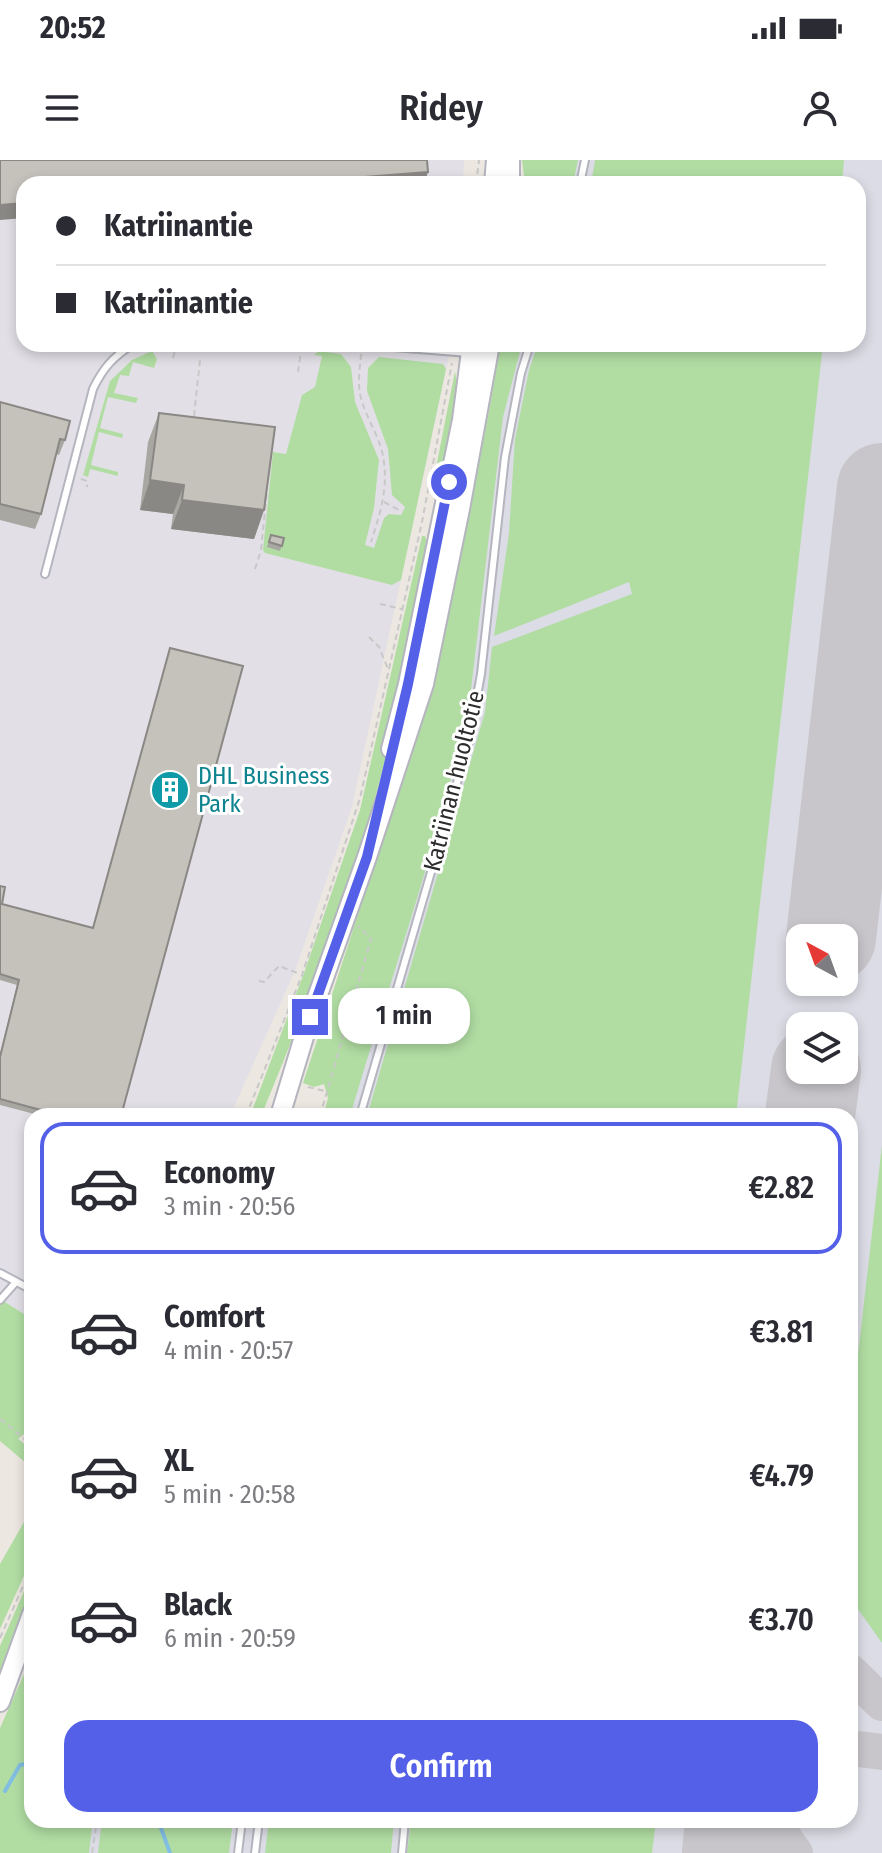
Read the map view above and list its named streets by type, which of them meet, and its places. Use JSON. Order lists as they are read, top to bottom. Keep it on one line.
{"streets":{"lane":["Katriinan huoltotie"]},"places":{"building":["DHL Business Park"]},"north":"top left","page":{"status":"20:52","header":"Ridey","banner":["Katriinantie","Katriinantie"],"bubble":"1 min","list":[{"name":"Economy","note":"3 min · 20:56","value":"€2.82"},{"name":"Comfort","note":"4 min · 20:57","value":"€3.81"},{"name":"XL","note":"5 min · 20:58","value":"€4.79"},{"name":"Black","note":"6 min · 20:59","value":"€3.70"}],"buttons":"Confirm"}}
